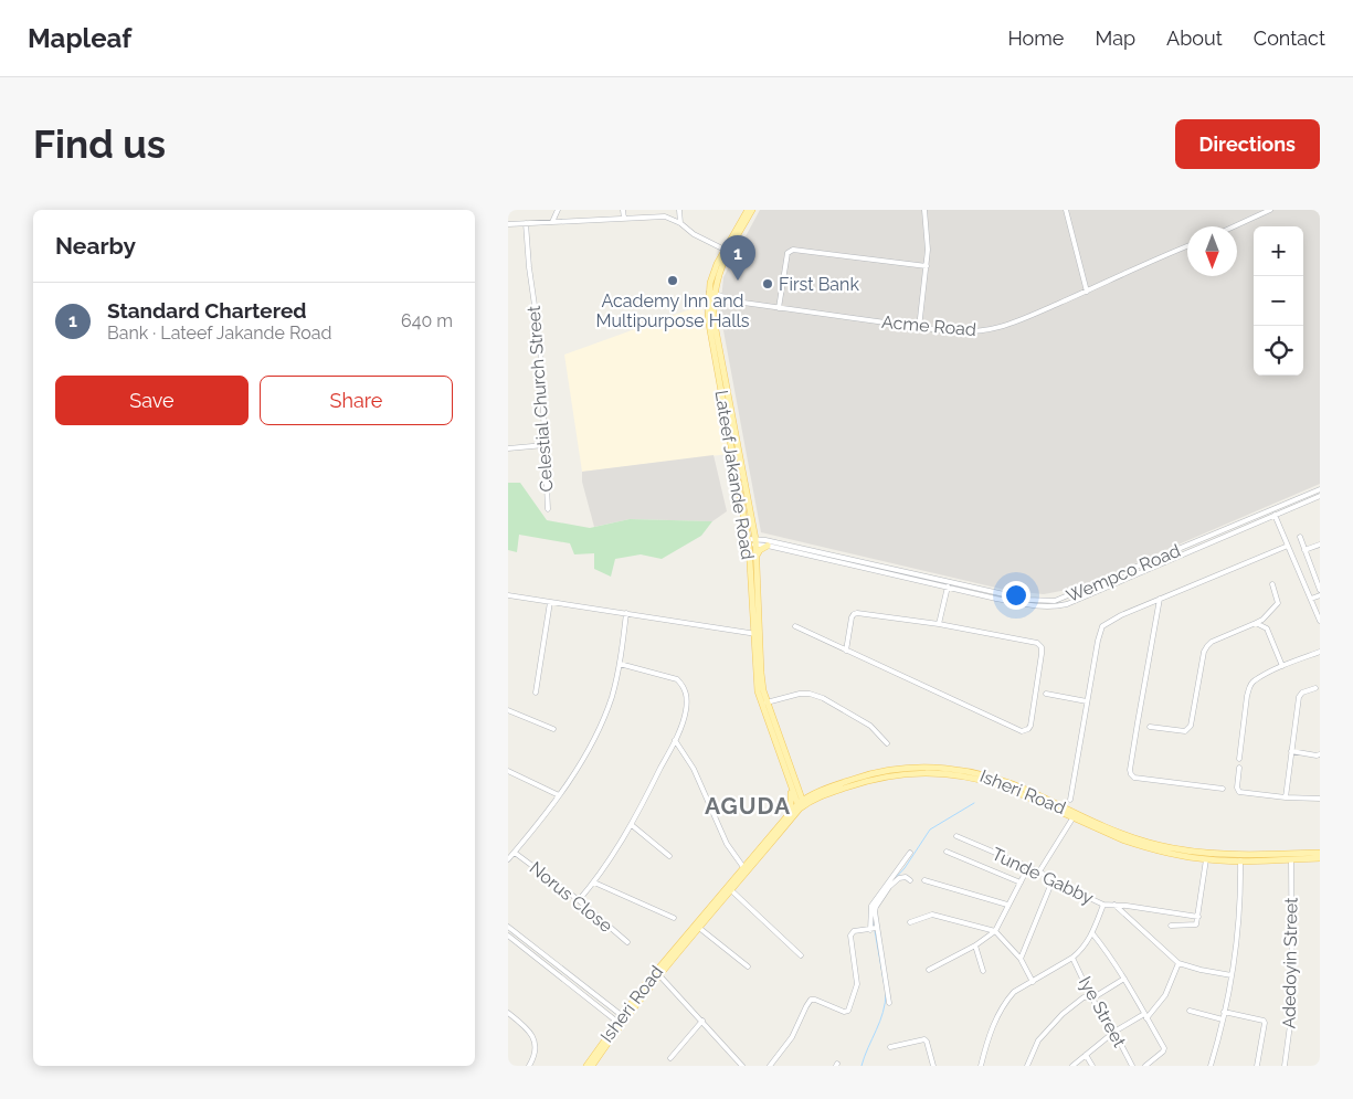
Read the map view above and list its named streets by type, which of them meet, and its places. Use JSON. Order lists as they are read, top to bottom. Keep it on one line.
{"streets":{"main road":["Lateef Jakande Road","Isheri Road"],"street":["Acme Road","Celestial Church Street","Wempco Road","Tunde Gabby","Norus Close","Adedoyin Street","Iye Street"]},"crossings":[["Acme Road","Lateef Jakande Road"],["Lateef Jakande Road","Wempco Road"],["Lateef Jakande Road","Isheri Road"],["Isheri Road","Adedoyin Street"]],"districts":["AGUDA"],"places":["Academy Inn and Multipurpose Halls","First Bank"],"north":"bottom","page":{"header":"Mapleaf","nav":["Home","Map","About","Contact"],"buttons":["Directions",["Save","Share"]],"title":"Find us","heading":"Nearby","map_buttons":["+","−"],"pins":"1","list":[{"mark":"1","name":"Standard Chartered","note":"Bank · Lateef Jakande Road","value":"640 m"}]}}
